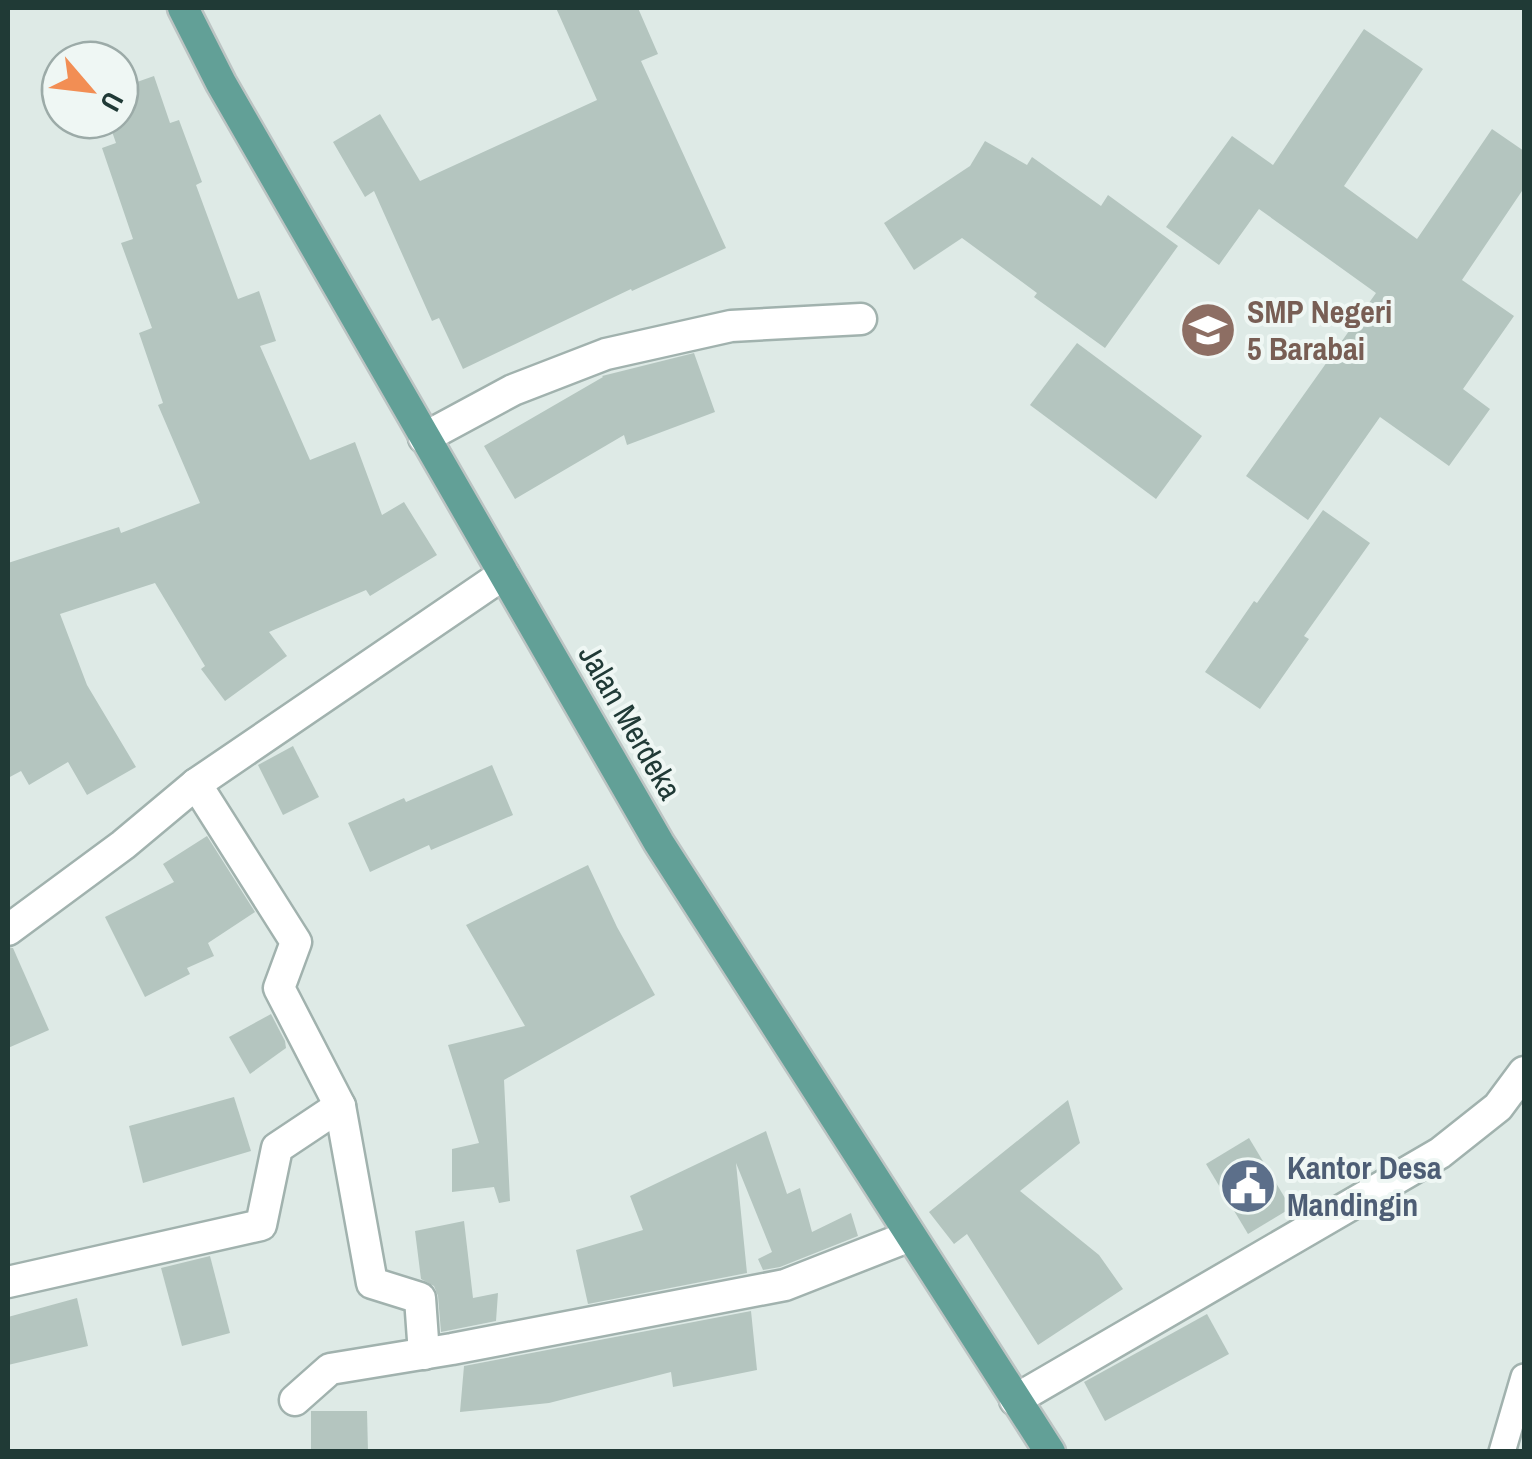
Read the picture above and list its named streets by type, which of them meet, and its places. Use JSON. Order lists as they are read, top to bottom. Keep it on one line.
{"streets":{"main road":["Jalan Merdeka"]},"places":{"school or university":["SMP Negeri 5 Barabai"],"public building":["Kantor Desa Mandingin"]},"north":"bottom right"}
